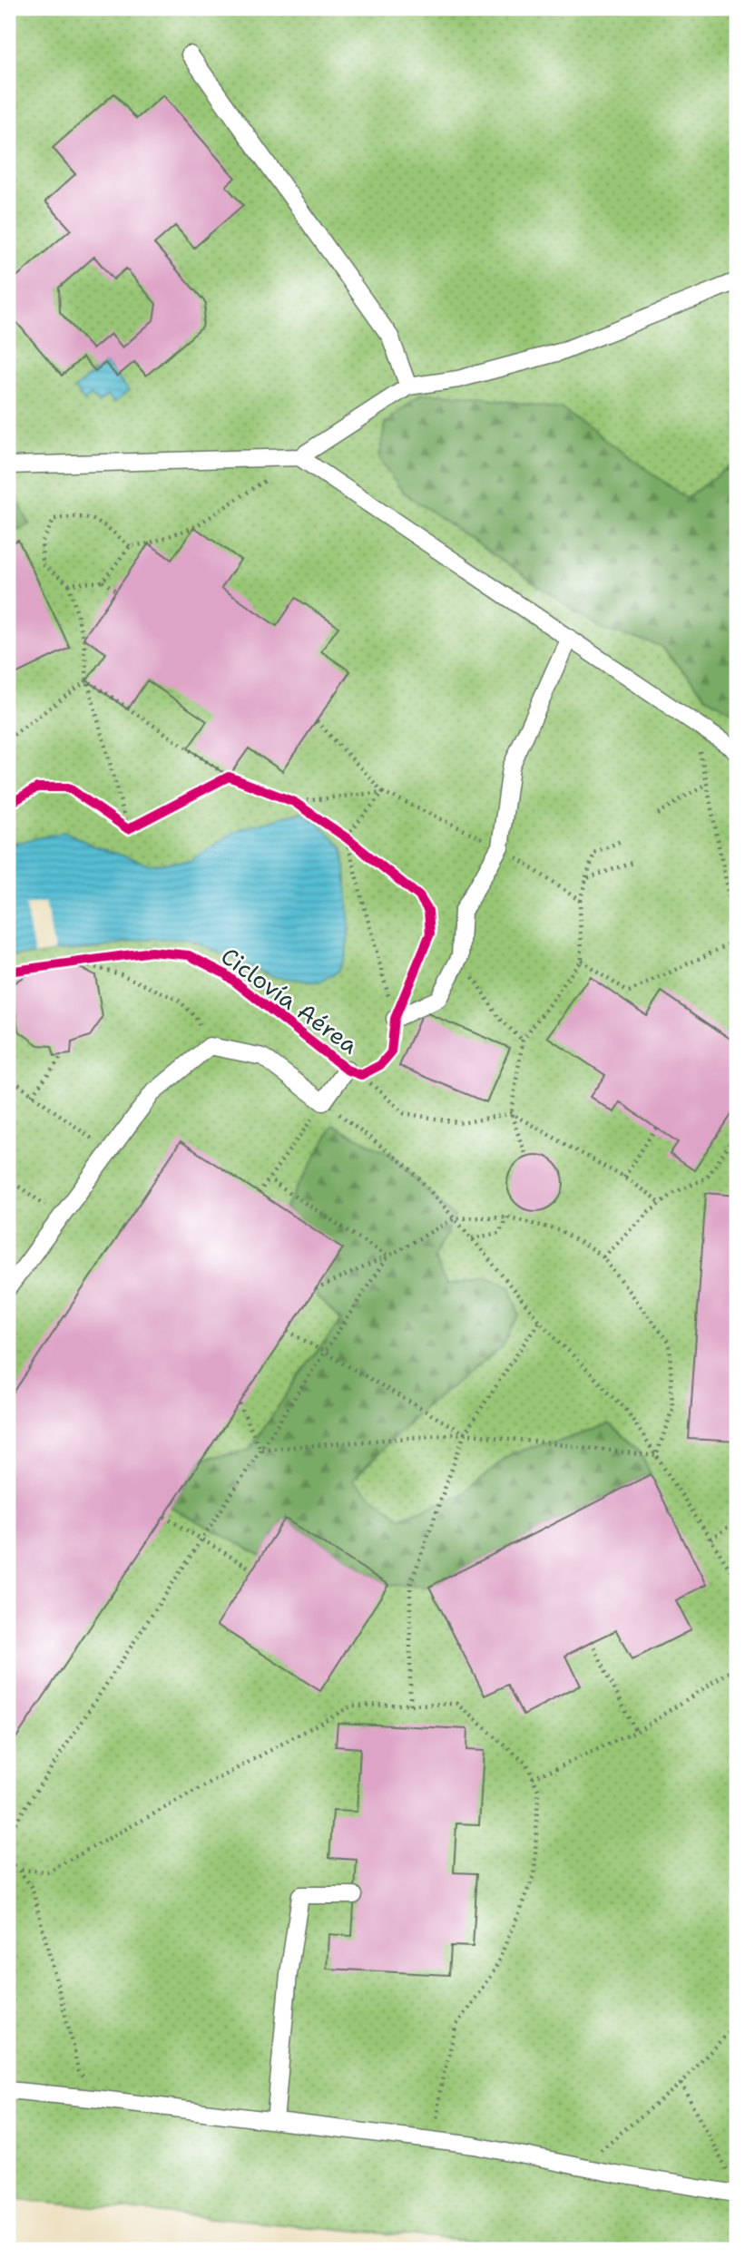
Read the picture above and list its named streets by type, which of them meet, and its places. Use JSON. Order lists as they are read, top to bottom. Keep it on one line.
{"streets":{"cycle path":["Ciclovía Aérea"]}}
